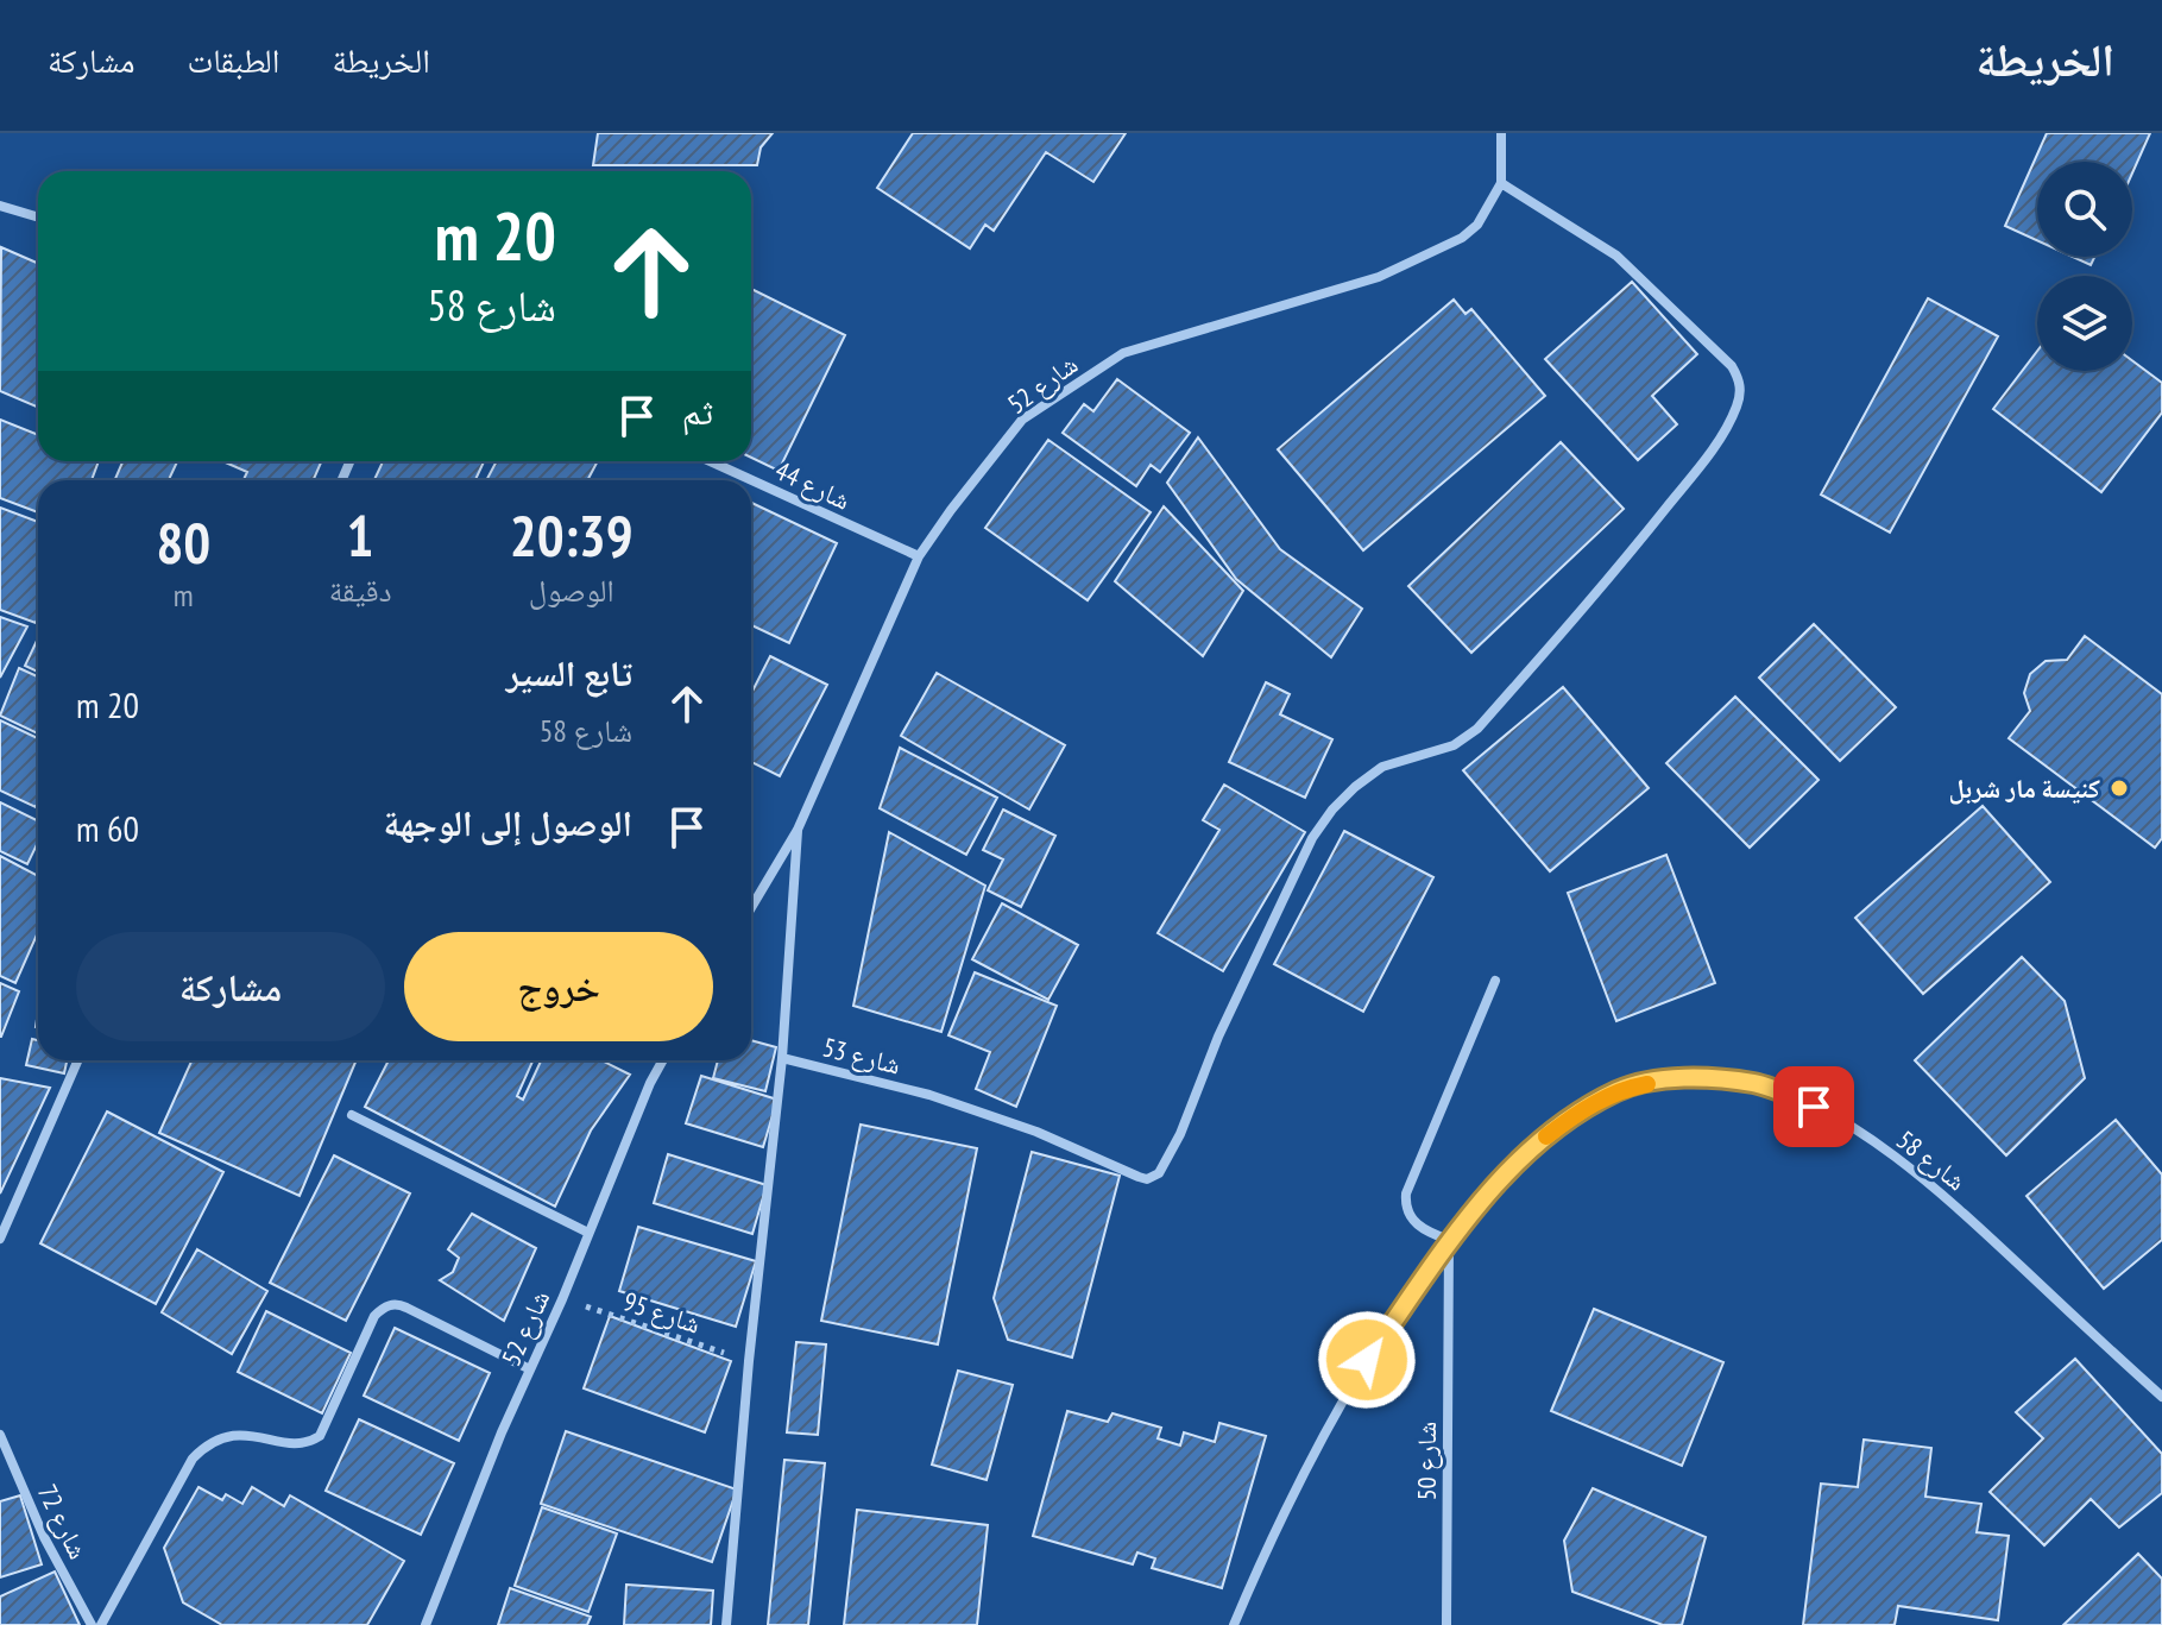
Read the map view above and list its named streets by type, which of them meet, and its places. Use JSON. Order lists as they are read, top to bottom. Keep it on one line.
{"streets":{"street":["شارع 52","شارع 44","شارع 53","شارع 58","شارع 50","شارع 72"],"path":["شارع 95"]},"crossings":[["شارع 52","شارع 44"],["شارع 52","شارع 53"],["شارع 52","شارع 95"],["شارع 58","شارع 50"]],"places":["كنيسة مار شربل"],"page":{"header":"الخريطة","nav":["الخريطة","الطبقات","مشاركة"],"turn":["20 m","شارع 58"],"then":"ثم","eta":["20:39","الوصول","1","دقيقة","80","m"],"list":[{"name":"تابع السير","note":"شارع 58","value":"20 m"},{"name":"الوصول إلى الوجهة","value":"60 m"}],"buttons":["خروج","مشاركة"]}}
